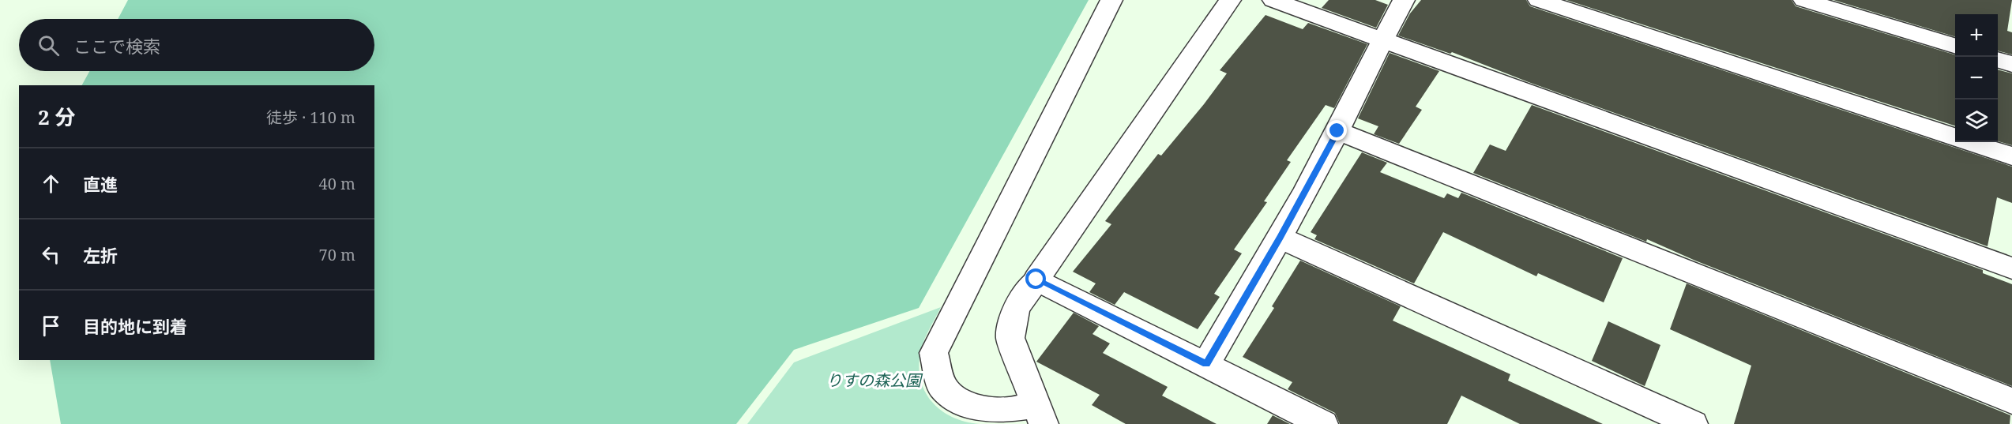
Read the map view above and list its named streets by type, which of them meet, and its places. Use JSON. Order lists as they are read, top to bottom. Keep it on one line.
{"parks":["りすの森公園"],"page":{"map_buttons":["+","−"],"search":"ここで検索","heading":["2 分","徒歩 · 110 m"],"list":[["直進","40 m"],["左折","70 m"],"目的地に到着"]}}
